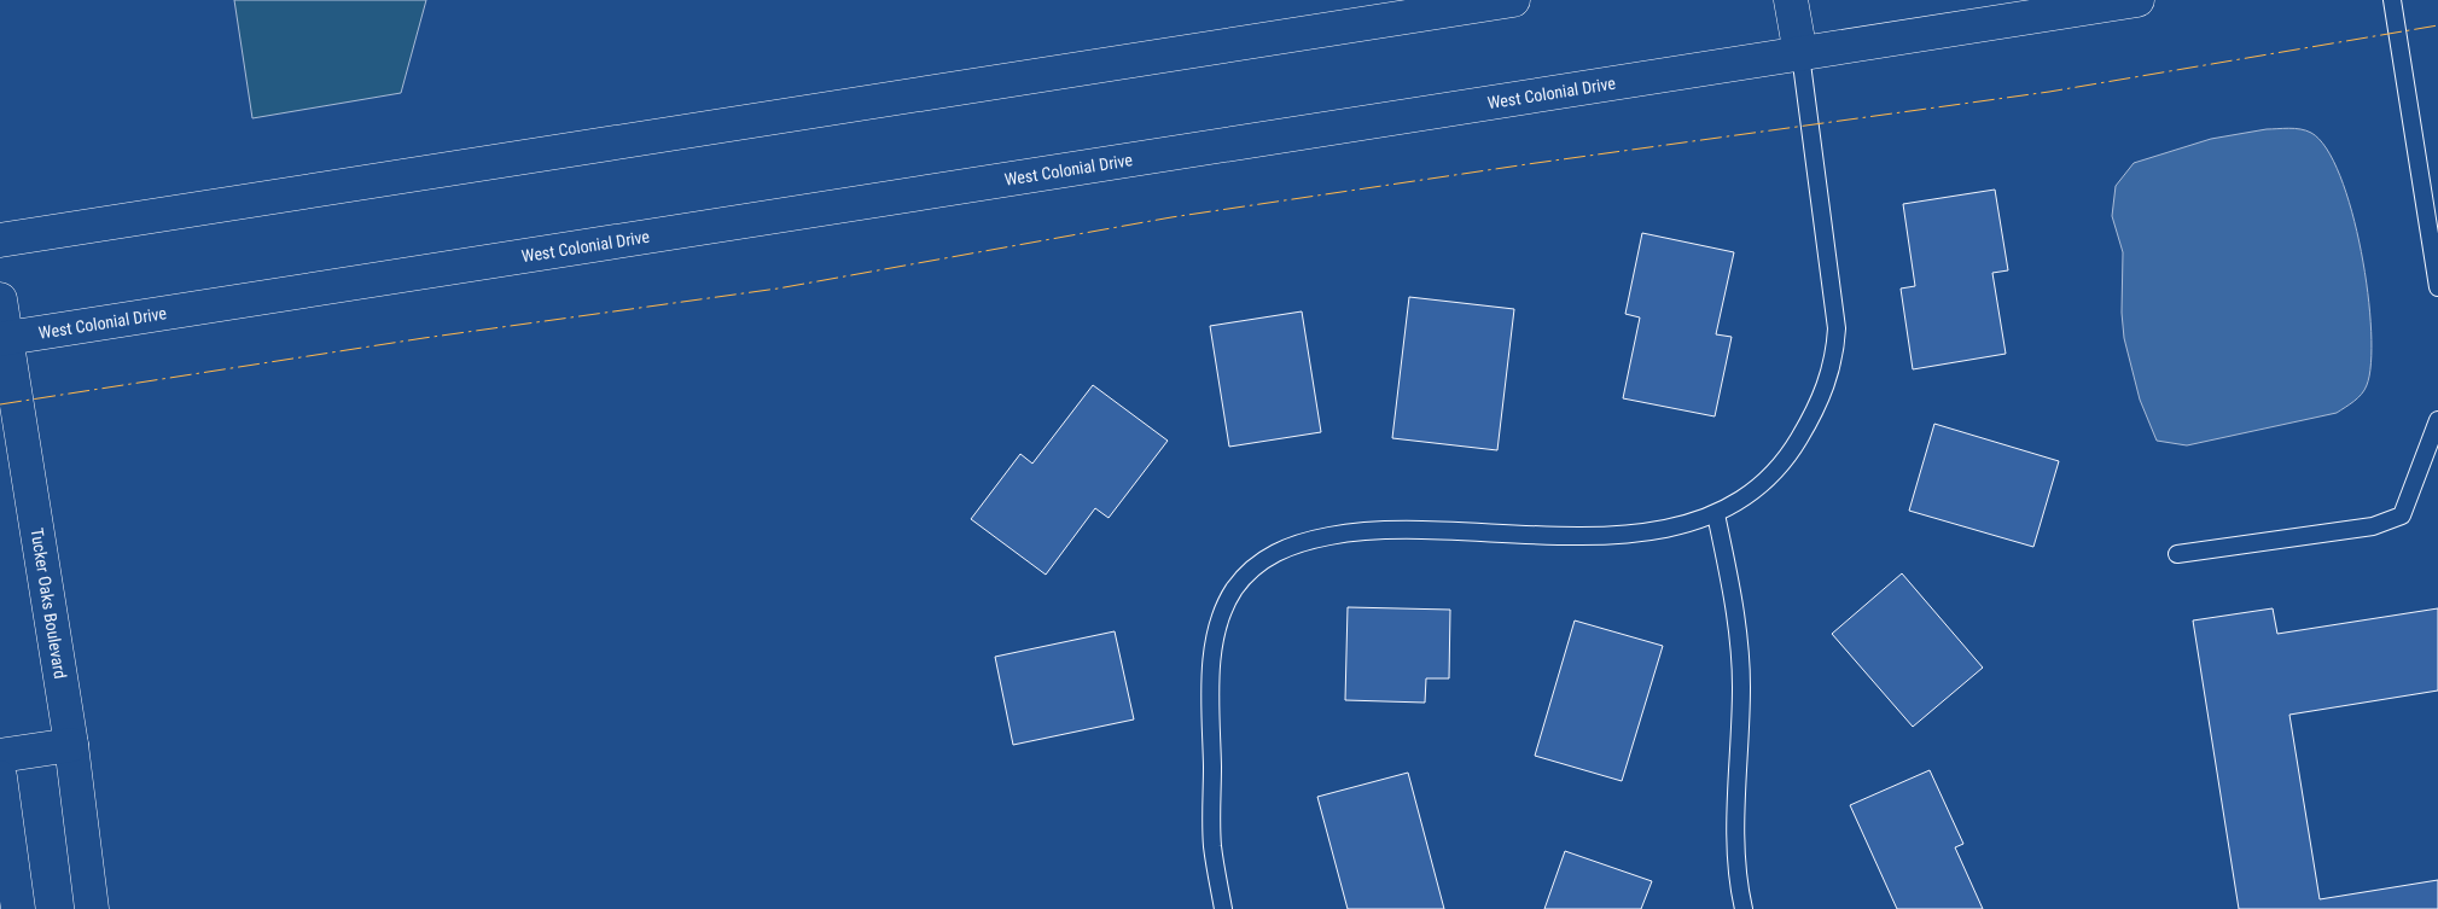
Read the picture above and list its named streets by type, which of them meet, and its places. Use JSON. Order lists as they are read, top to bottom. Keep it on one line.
{"streets":{"main road":["West Colonial Drive","Tucker Oaks Boulevard"]},"crossings":[["West Colonial Drive","Tucker Oaks Boulevard"]]}
